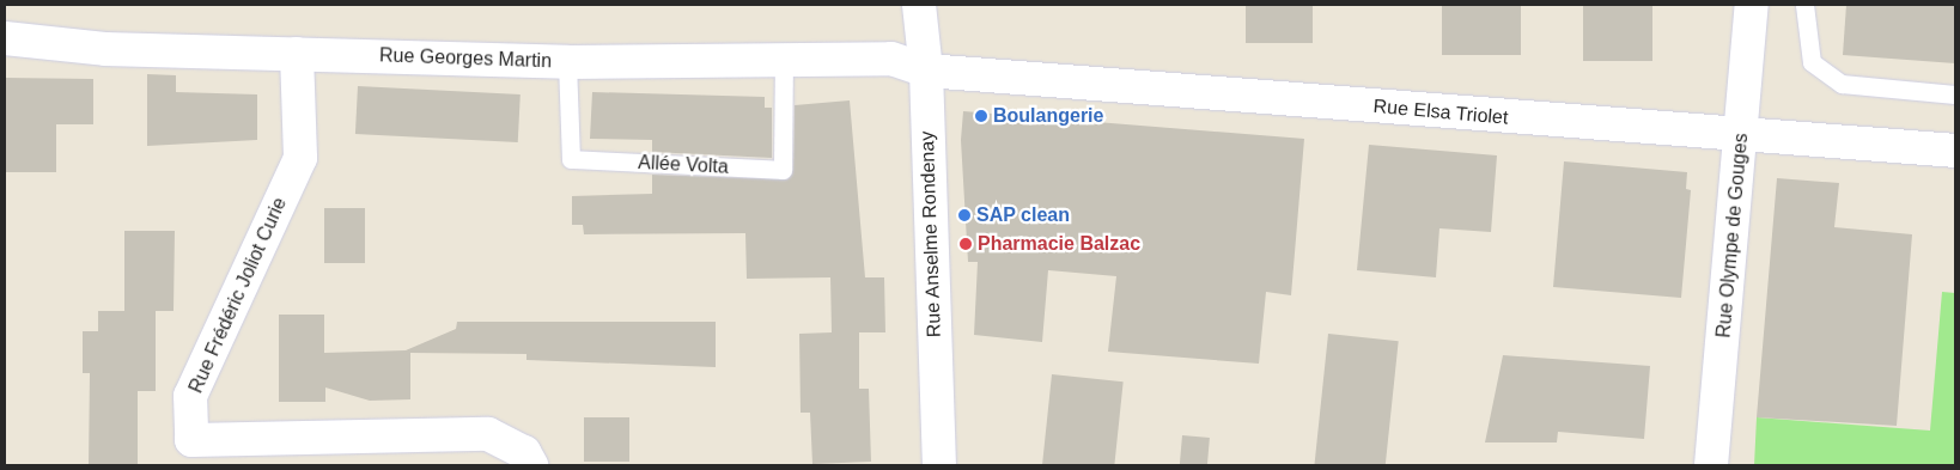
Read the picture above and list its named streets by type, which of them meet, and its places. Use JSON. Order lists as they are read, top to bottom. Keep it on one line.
{"streets":{"street":["Rue Georges Martin","Rue Elsa Triolet","Rue Anselme Rondenay","Rue Olympe de Gouges","Rue Frédéric Joliot Curie"],"lane":["Allée Volta"]},"crossings":[["Rue Georges Martin","Rue Elsa Triolet"],["Rue Georges Martin","Allée Volta"],["Rue Georges Martin","Rue Anselme Rondenay"],["Rue Georges Martin","Rue Frédéric Joliot Curie"],["Rue Elsa Triolet","Rue Anselme Rondenay"],["Rue Elsa Triolet","Rue Olympe de Gouges"]],"places":["Boulangerie","SAP clean","Pharmacie Balzac"]}
